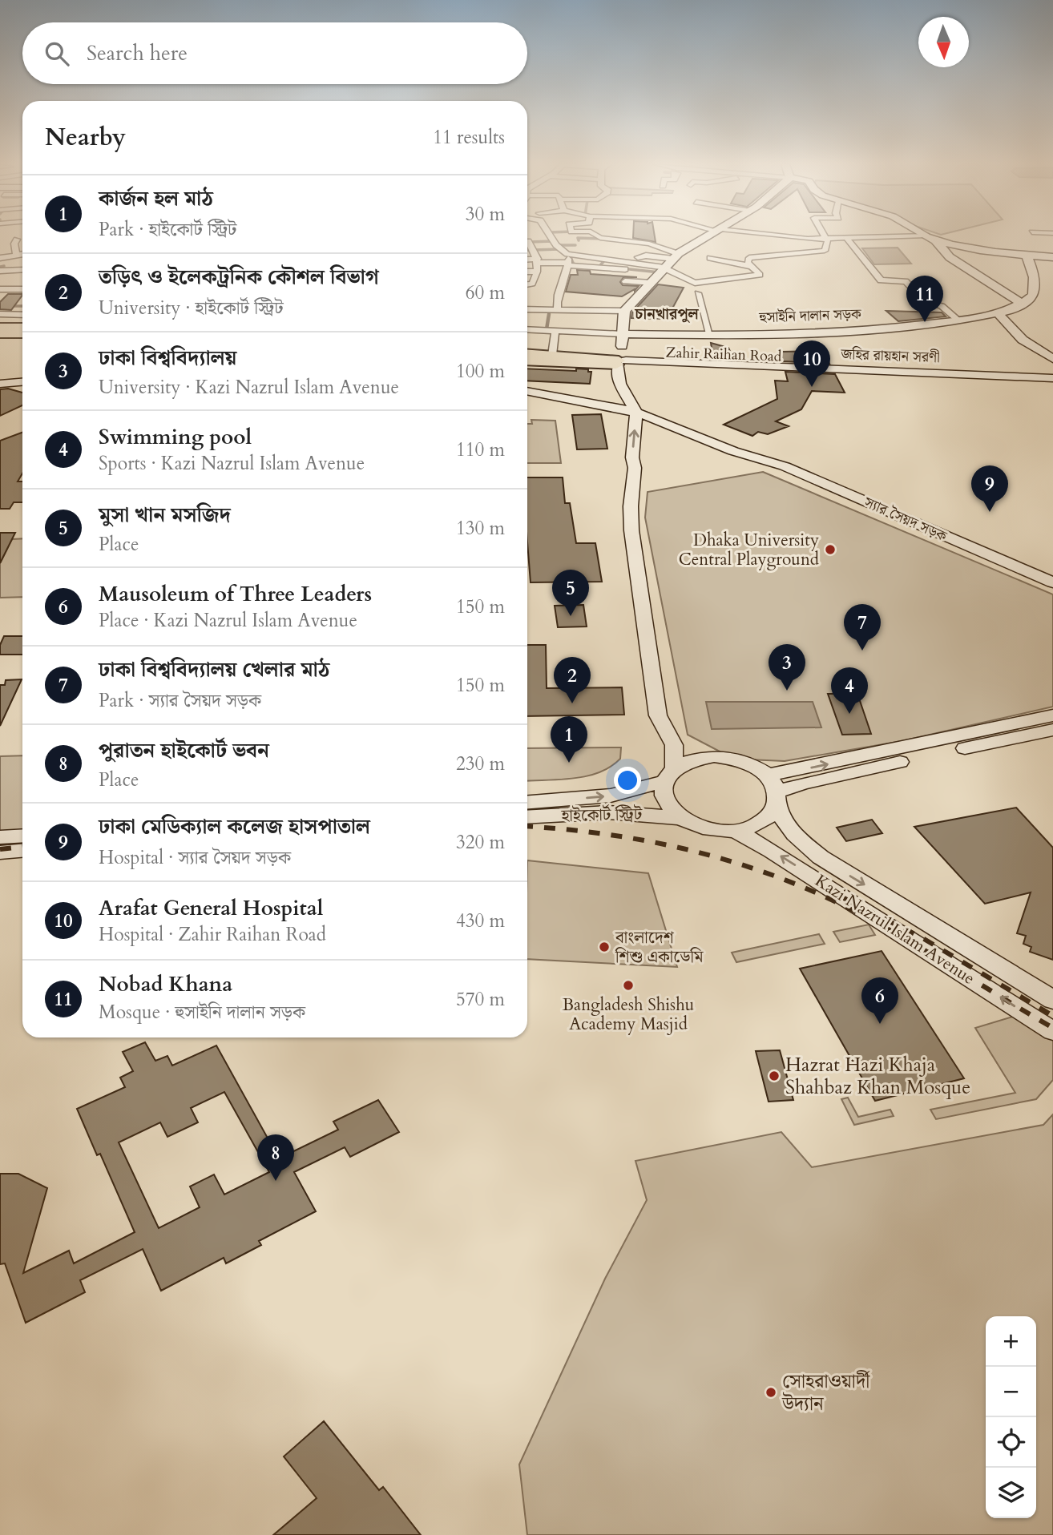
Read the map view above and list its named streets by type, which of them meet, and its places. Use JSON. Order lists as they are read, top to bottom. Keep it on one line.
{"streets":{"main road":["হুসাইনি দালান সড়ক","Zahir Raihan Road","জহির রায়হান সরণী","স্যার সৈয়দ সড়ক","হাইকোর্ট স্ট্রিট","Kazi Nazrul Islam Avenue"]},"crossings":[["Zahir Raihan Road","জহির রায়হান সরণী"],["হাইকোর্ট স্ট্রিট","Kazi Nazrul Islam Avenue"]],"districts":["চানখারপুল"],"places":["Dhaka University Central Playground","বাংলাদেশ শিশু একাডেমি","Bangladesh Shishu Academy Masjid","Hazrat Hazi Khaja Shahbaz Khan Mosque","সোহরাওয়ার্দী উদ্যান"],"north":"bottom","page":{"search":"Search here","heading":["Nearby","11 results"],"list":[{"mark":"1","name":"কার্জন হল মাঠ","note":"Park · হাইকোর্ট স্ট্রিট","value":"30 m"},{"mark":"2","name":"তড়িৎ ও ইলেকট্রনিক কৌশল বিভাগ","note":"University · হাইকোর্ট স্ট্রিট","value":"60 m"},{"mark":"3","name":"ঢাকা বিশ্ববিদ্যালয়","note":"University · Kazi Nazrul Islam Avenue","value":"100 m"},{"mark":"4","name":"Swimming pool","note":"Sports · Kazi Nazrul Islam Avenue","value":"110 m"},{"mark":"5","name":"মুসা খান মসজিদ","note":"Place","value":"130 m"},{"mark":"6","name":"Mausoleum of Three Leaders","note":"Place · Kazi Nazrul Islam Avenue","value":"150 m"},{"mark":"7","name":"ঢাকা বিশ্ববিদ্যালয় খেলার মাঠ","note":"Park · স্যার সৈয়দ সড়ক","value":"150 m"},{"mark":"8","name":"পুরাতন হাইকোর্ট ভবন","note":"Place","value":"230 m"},{"mark":"9","name":"ঢাকা মেডিক্যাল কলেজ হাসপাতাল","note":"Hospital · স্যার সৈয়দ সড়ক","value":"320 m"},{"mark":"10","name":"Arafat General Hospital","note":"Hospital · Zahir Raihan Road","value":"430 m"},{"mark":"11","name":"Nobad Khana","note":"Mosque · হুসাইনি দালান সড়ক","value":"570 m"}],"pins":["11","10","9","5","7","3","2","4","1","6","8"],"map_buttons":["+","−"]}}
